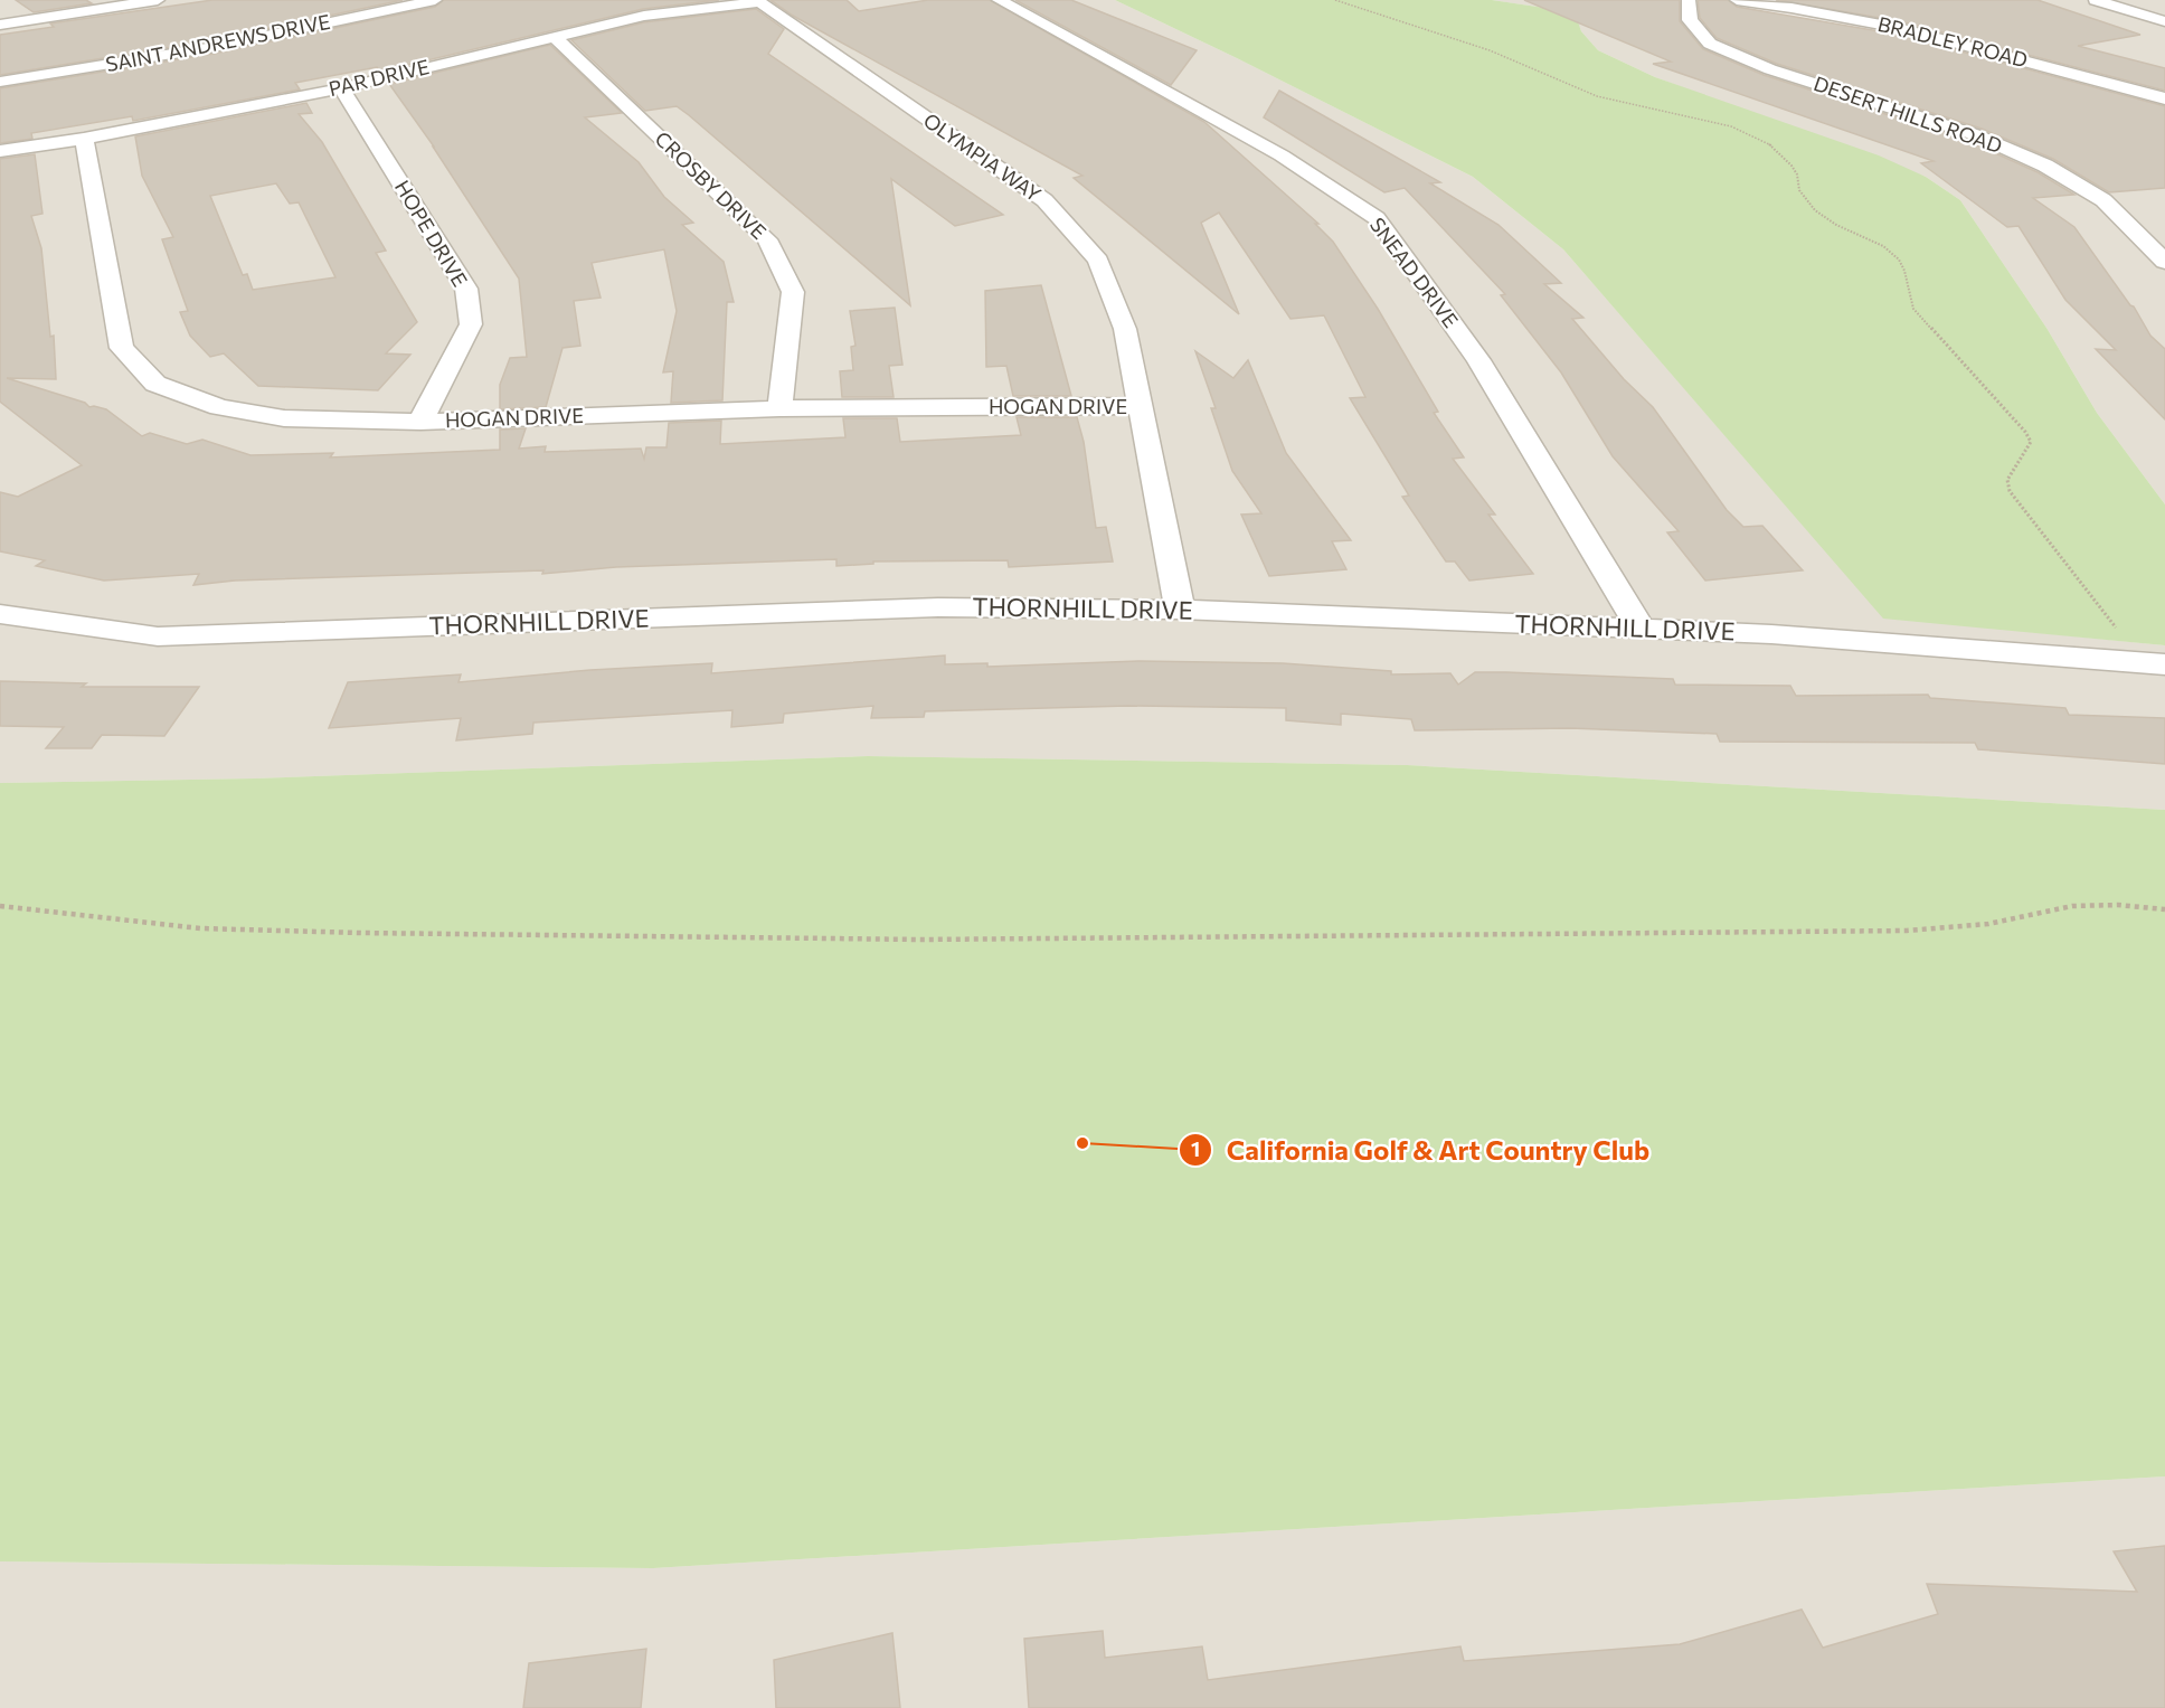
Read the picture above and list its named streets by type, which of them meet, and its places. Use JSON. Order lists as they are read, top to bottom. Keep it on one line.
{"streets":{"street":["BRADLEY ROAD","SAINT ANDREWS DRIVE","PAR DRIVE","DESERT HILLS ROAD","OLYMPIA WAY","CROSBY DRIVE","HOPE DRIVE","SNEAD DRIVE","HOGAN DRIVE","THORNHILL DRIVE"]},"crossings":[["PAR DRIVE","OLYMPIA WAY"],["PAR DRIVE","CROSBY DRIVE"],["PAR DRIVE","HOPE DRIVE"],["PAR DRIVE","HOGAN DRIVE"],["OLYMPIA WAY","HOGAN DRIVE"],["OLYMPIA WAY","THORNHILL DRIVE"],["CROSBY DRIVE","HOGAN DRIVE"],["HOPE DRIVE","HOGAN DRIVE"],["SNEAD DRIVE","THORNHILL DRIVE"]],"places":["California Golf & Art Country Club"]}
